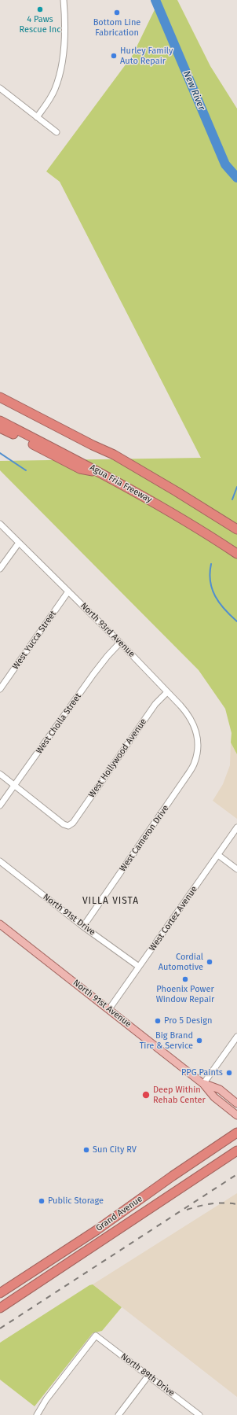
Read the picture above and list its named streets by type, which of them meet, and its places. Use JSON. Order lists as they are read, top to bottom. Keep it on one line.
{"streets":{"highway":["Agua Fria Freeway","Grand Avenue"],"main road":["North 91st Avenue"],"street":["North 93rd Avenue","West Yucca Street","West Cholla Street","West Hollywood Avenue","West Cameron Drive","North 91st Drive","West Cortez Avenue","North 89th Drive"]},"crossings":[["North 93rd Avenue","West Yucca Street"],["North 93rd Avenue","West Cholla Street"],["North 93rd Avenue","West Hollywood Avenue"],["North 93rd Avenue","West Cameron Drive"],["West Cholla Street","West Hollywood Avenue"],["West Cameron Drive","North 91st Drive"],["North 91st Drive","West Cortez Avenue"],["West Cortez Avenue","North 91st Avenue"]],"districts":["VILLA VISTA"],"water":["New River"],"places":["4 Paws Rescue Inc","Bottom Line Fabrication","Hurley Family Auto Repair","Cordial Automotive","Phoenix Power Window Repair","Pro 5 Design","Big Brand Tire & Service","PPG Paints","Deep Within Rehab Center","Sun City RV","Public Storage"]}
